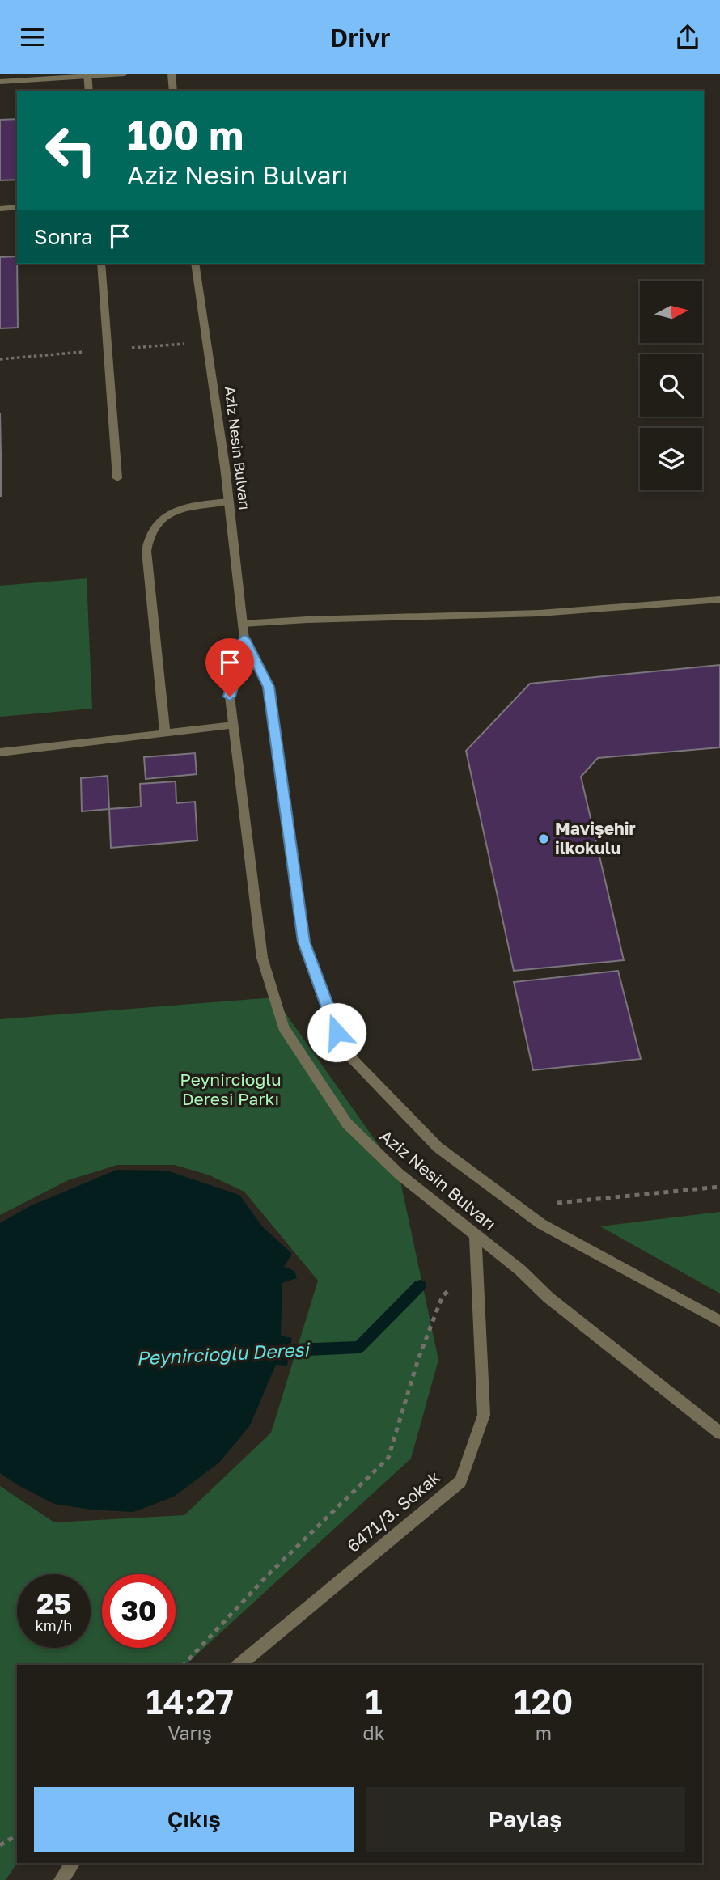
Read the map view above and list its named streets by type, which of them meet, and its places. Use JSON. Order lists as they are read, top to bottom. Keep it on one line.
{"streets":{"street":["Aziz Nesin Bulvarı","6471/3. Sokak"]},"crossings":[["Aziz Nesin Bulvarı","6471/3. Sokak"]],"water":["Peynircioğlu Deresi"],"parks":["Peynircioğlu Deresi Parkı"],"places":["Mavişehir ilkokulu"],"north":"right","page":{"header":"Drivr","turn":["100 m","Aziz Nesin Bulvarı"],"then":"Sonra","speed":"25 km/h","limit":"30","eta":["14:27","Varış","1","dk","120","m"],"buttons":["Çıkış","Paylaş"]}}
